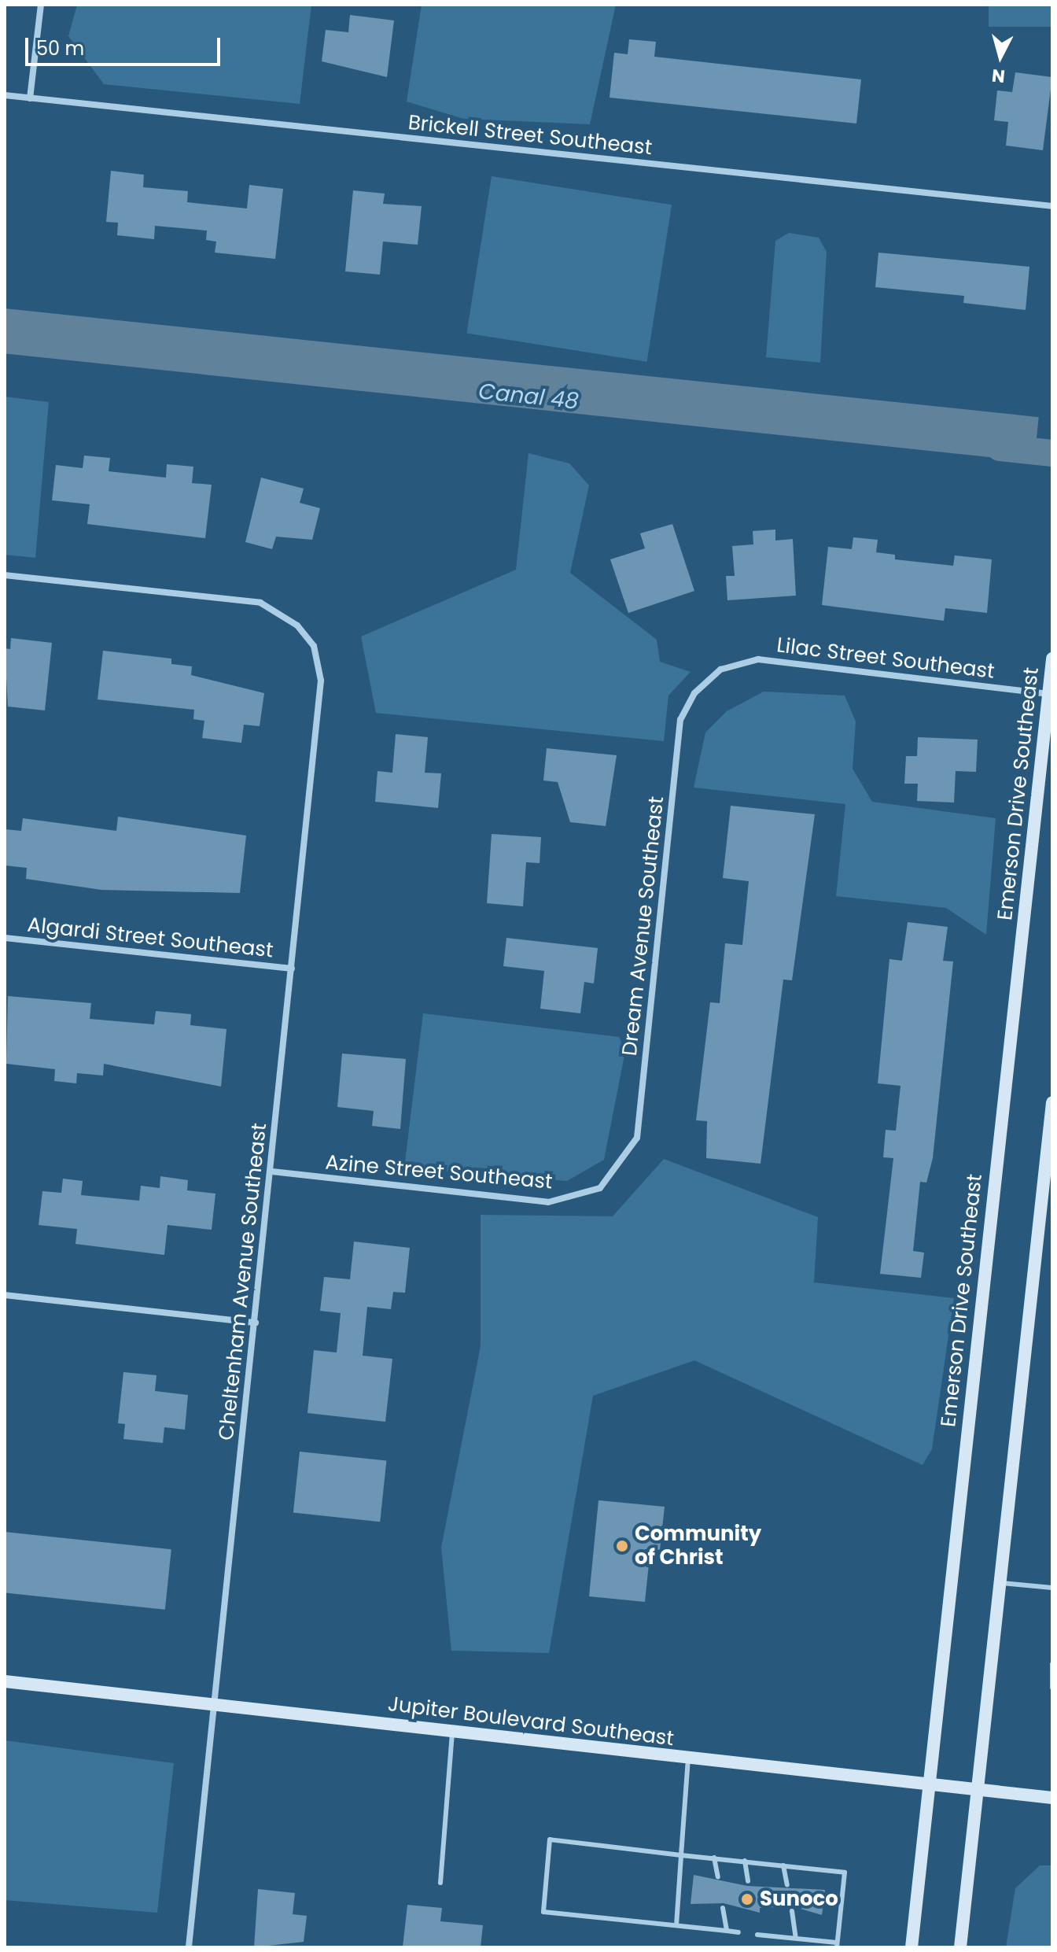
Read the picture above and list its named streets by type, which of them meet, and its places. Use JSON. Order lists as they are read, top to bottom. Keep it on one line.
{"streets":{"street":["Brickell Street Southeast","Lilac Street Southeast","Emerson Drive Southeast","Dream Avenue Southeast","Algardi Street Southeast","Azine Street Southeast","Cheltenham Avenue Southeast","Jupiter Boulevard Southeast"]},"crossings":[["Lilac Street Southeast","Emerson Drive Southeast"],["Lilac Street Southeast","Dream Avenue Southeast"],["Emerson Drive Southeast","Jupiter Boulevard Southeast"],["Dream Avenue Southeast","Azine Street Southeast"],["Algardi Street Southeast","Cheltenham Avenue Southeast"],["Azine Street Southeast","Cheltenham Avenue Southeast"],["Cheltenham Avenue Southeast","Jupiter Boulevard Southeast"]],"water":["Canal 48"],"places":["Community of Christ","Sunoco"],"scale_bar":"50 m","north":"bottom"}
